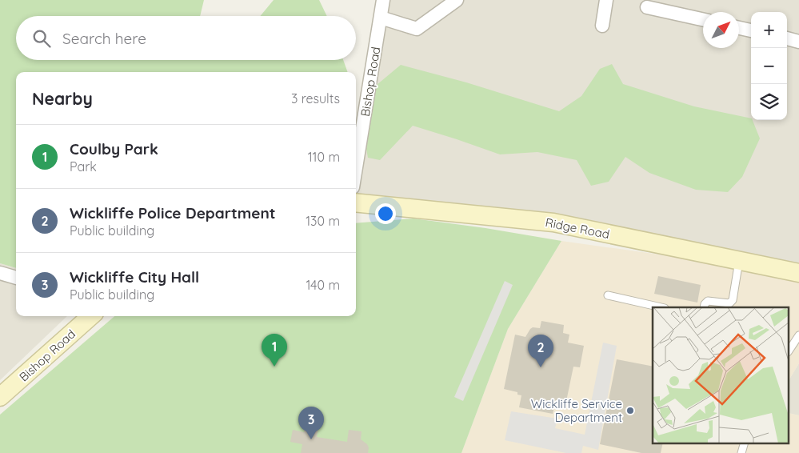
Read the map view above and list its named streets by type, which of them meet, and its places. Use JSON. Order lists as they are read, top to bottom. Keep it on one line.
{"streets":{"main road":["Bishop Road","Ridge Road"]},"places":["Wickliffe Service Department"],"north":"top right","page":{"map_buttons":["+","−"],"search":"Search here","heading":["Nearby","3 results"],"list":[{"mark":"1","name":"Coulby Park","note":"Park","value":"110 m"},{"mark":"2","name":"Wickliffe Police Department","note":"Public building","value":"130 m"},{"mark":"3","name":"Wickliffe City Hall","note":"Public building","value":"140 m"}],"pins":["1","2","3"]}}
